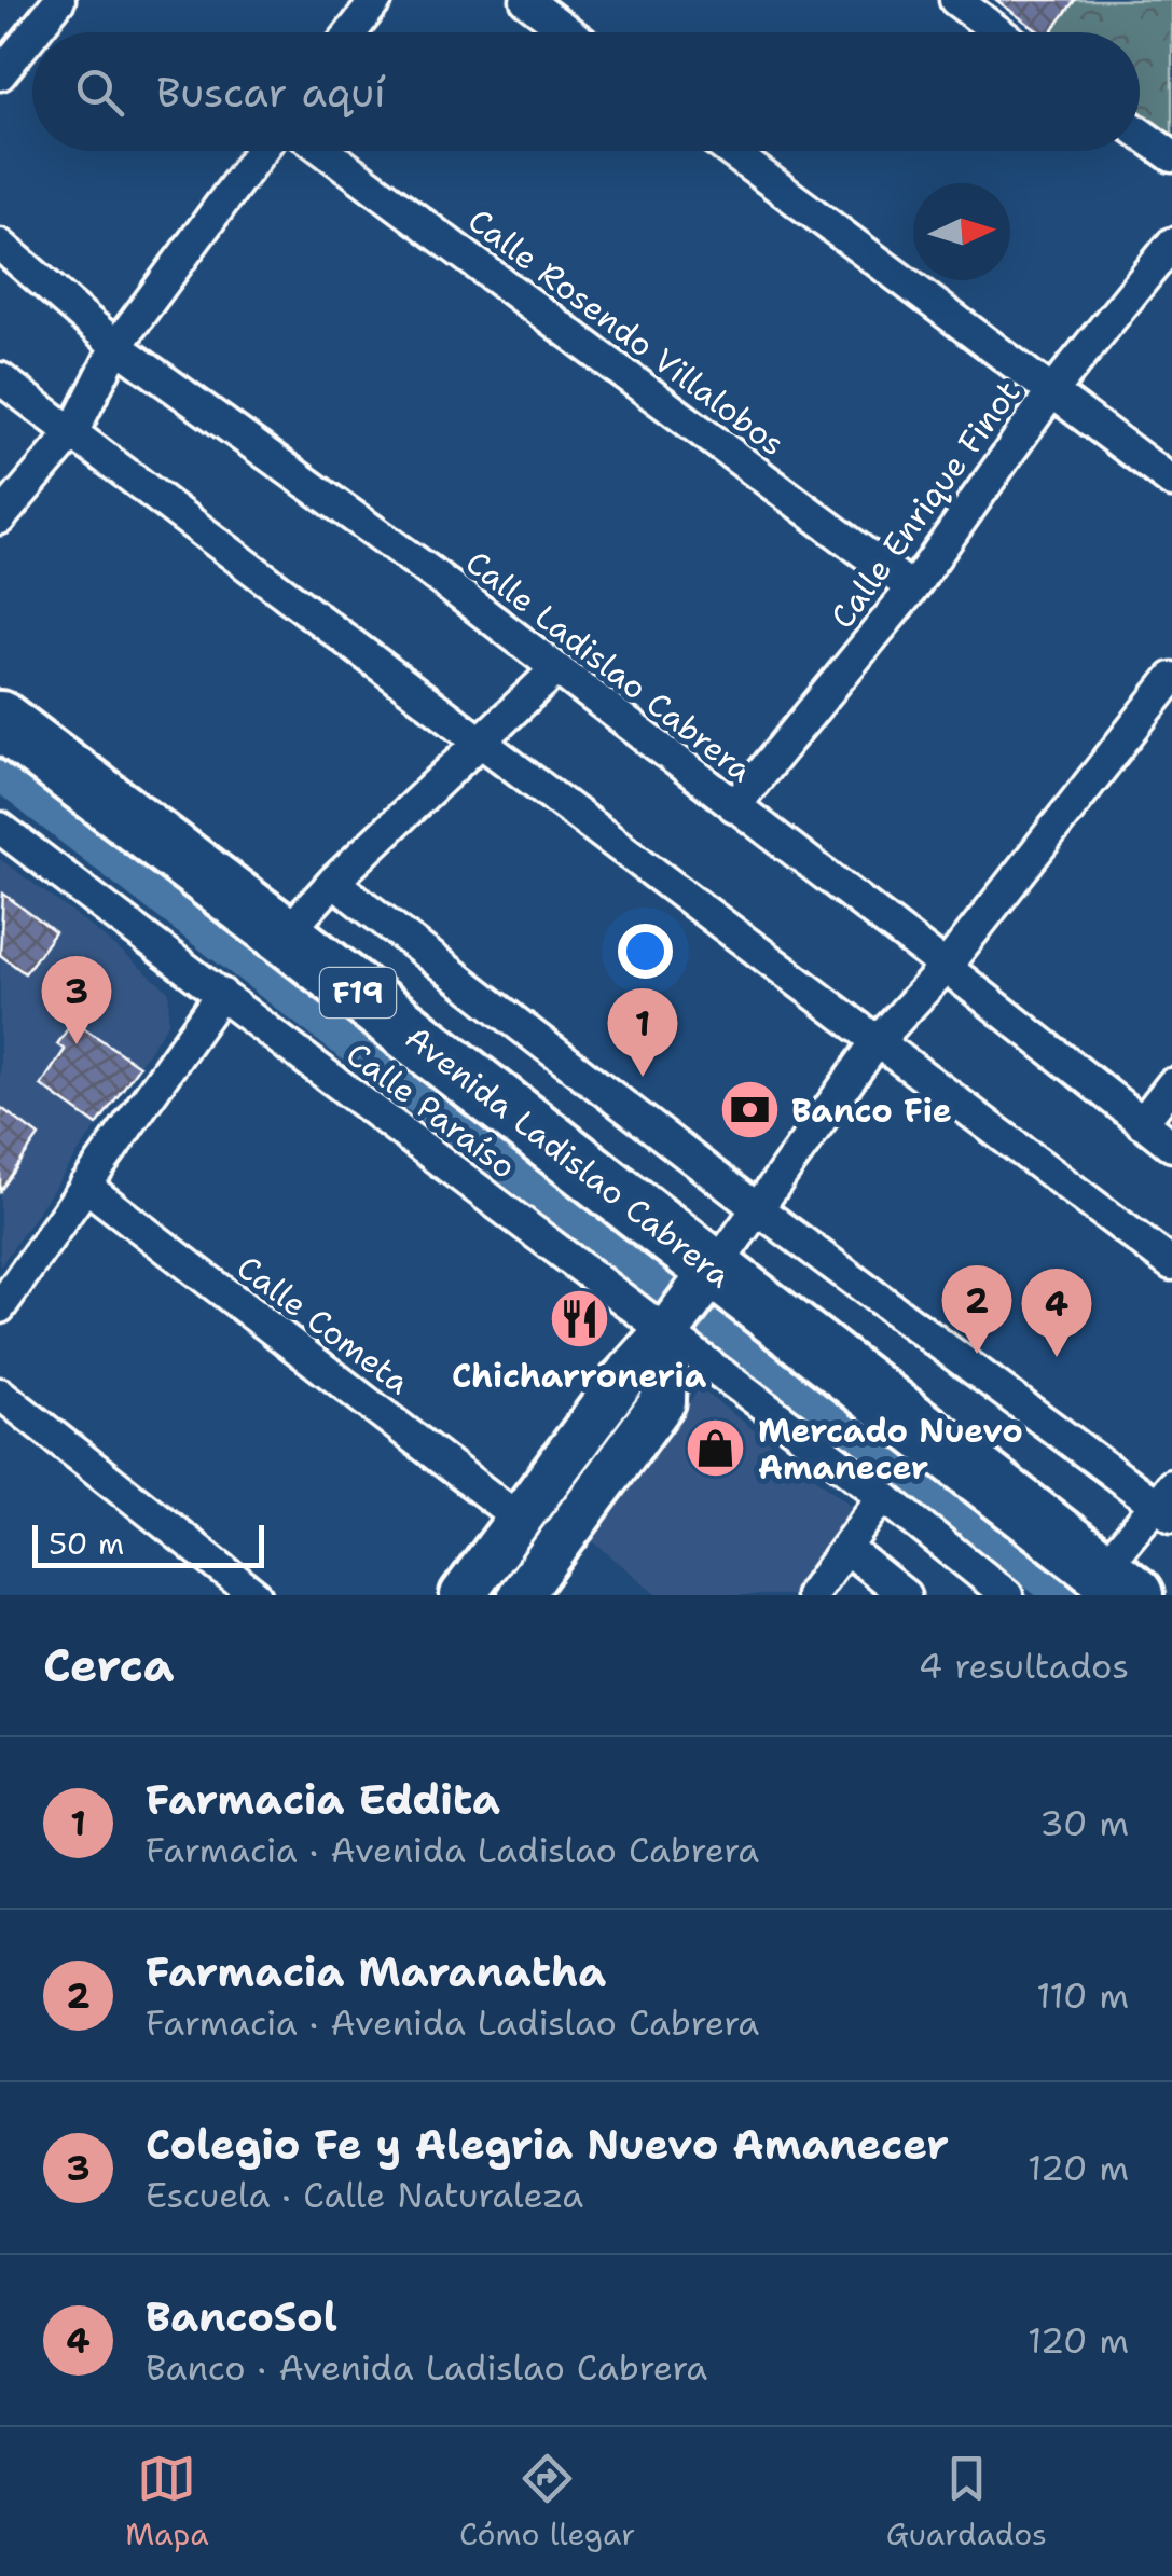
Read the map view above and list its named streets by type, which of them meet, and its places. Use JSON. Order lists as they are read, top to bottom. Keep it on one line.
{"streets":{"highway":["F19","Avenida Ladislao Cabrera"],"street":["Calle Rosendo Villalobos","Calle Enrique Finot","Calle Ladislao Cabrera","Calle Paraíso","Calle Cometa"]},"crossings":[["Calle Rosendo Villalobos","Calle Enrique Finot"],["Calle Enrique Finot","Calle Ladislao Cabrera"],["Calle Paraíso","Avenida Ladislao Cabrera"]],"places":{"bank":["Banco Fie"],"restaurant":["Chicharroneria"],"shop":["Mercado Nuevo Amanecer"]},"scale_bar":"50 m","north":"right","page":{"search":"Buscar aquí","pins":["3","1","2","4"],"scale":"50 m","heading":["Cerca","4 resultados"],"list":[{"mark":"1","name":"Farmacia Eddita","note":"Farmacia · Avenida Ladislao Cabrera","value":"30 m"},{"mark":"2","name":"Farmacia Maranatha","note":"Farmacia · Avenida Ladislao Cabrera","value":"110 m"},{"mark":"3","name":"Colegio Fe y Alegria Nuevo Amanecer","note":"Escuela · Calle Naturaleza","value":"120 m"},{"mark":"4","name":"BancoSol","note":"Banco · Avenida Ladislao Cabrera","value":"120 m"}],"nav":["Mapa","Cómo llegar","Guardados"]}}
